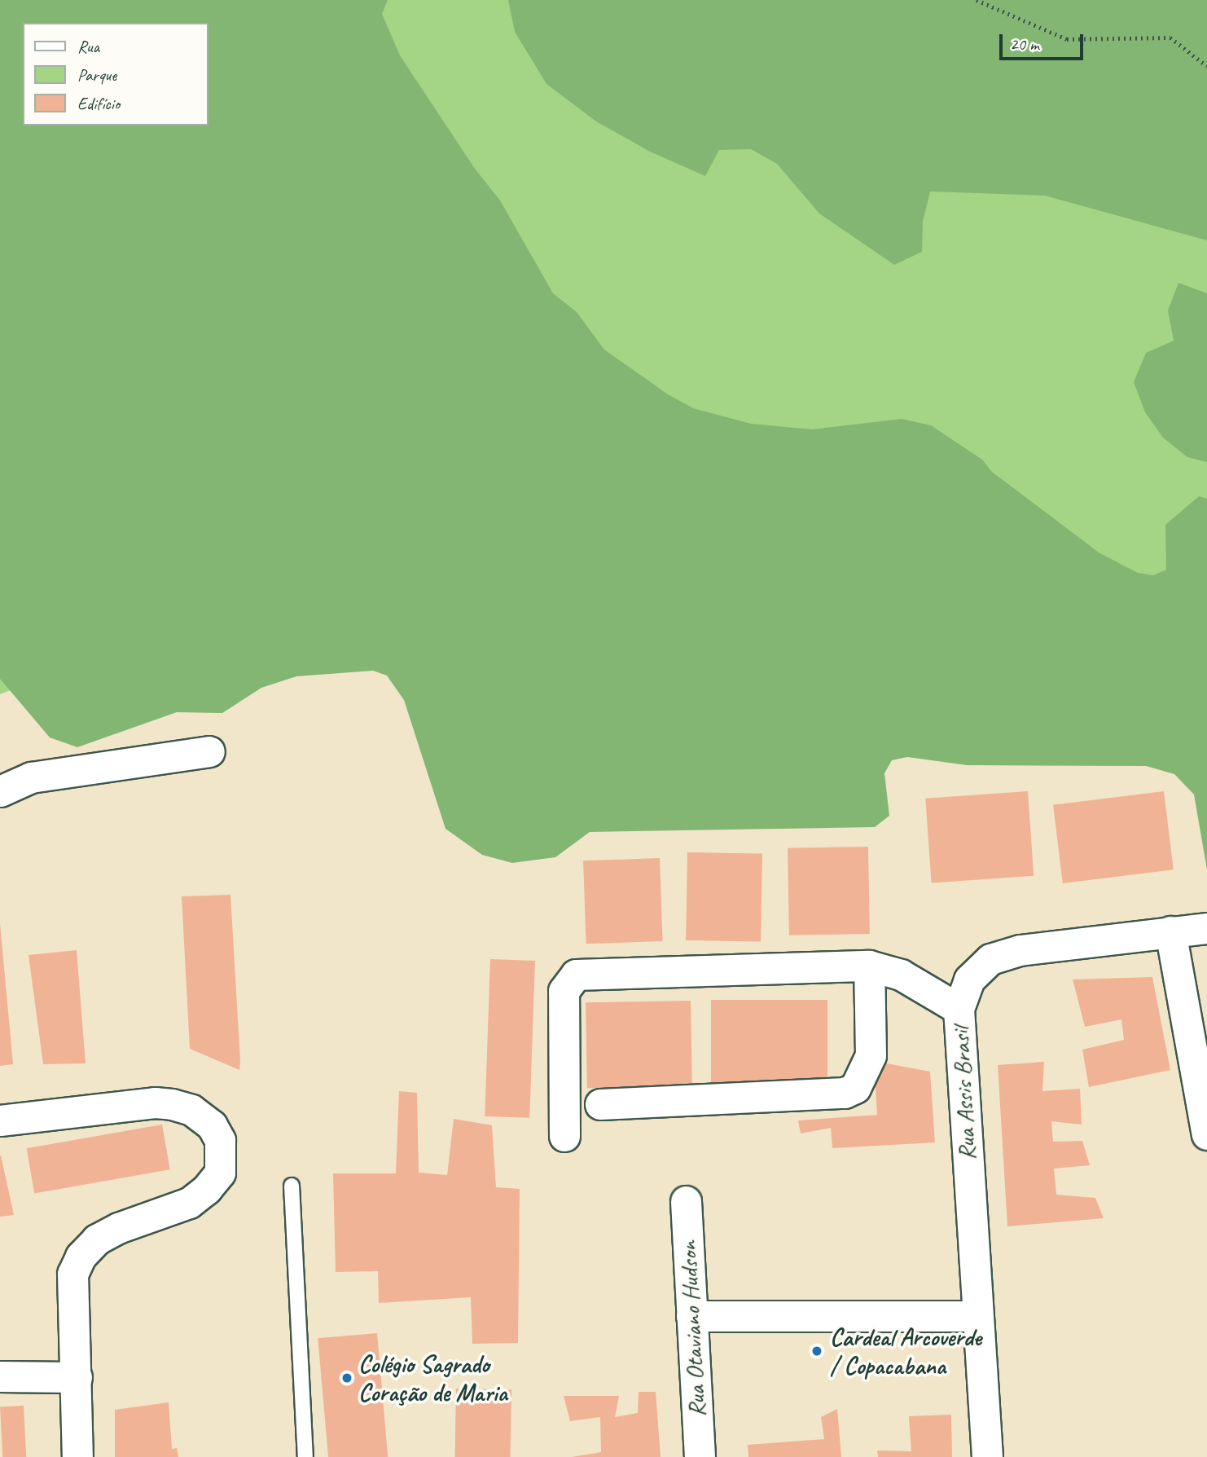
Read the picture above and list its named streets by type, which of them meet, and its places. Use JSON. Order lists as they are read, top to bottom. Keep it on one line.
{"streets":{"street":["Rua Assis Brasil","Rua Otaviano Hudson"]},"places":["Cardeal Arcoverde / Copacabana","Colégio Sagrado Coração de Maria"],"legend":["Rua","Parque","Edifício"],"scale_bar":"20 m"}
